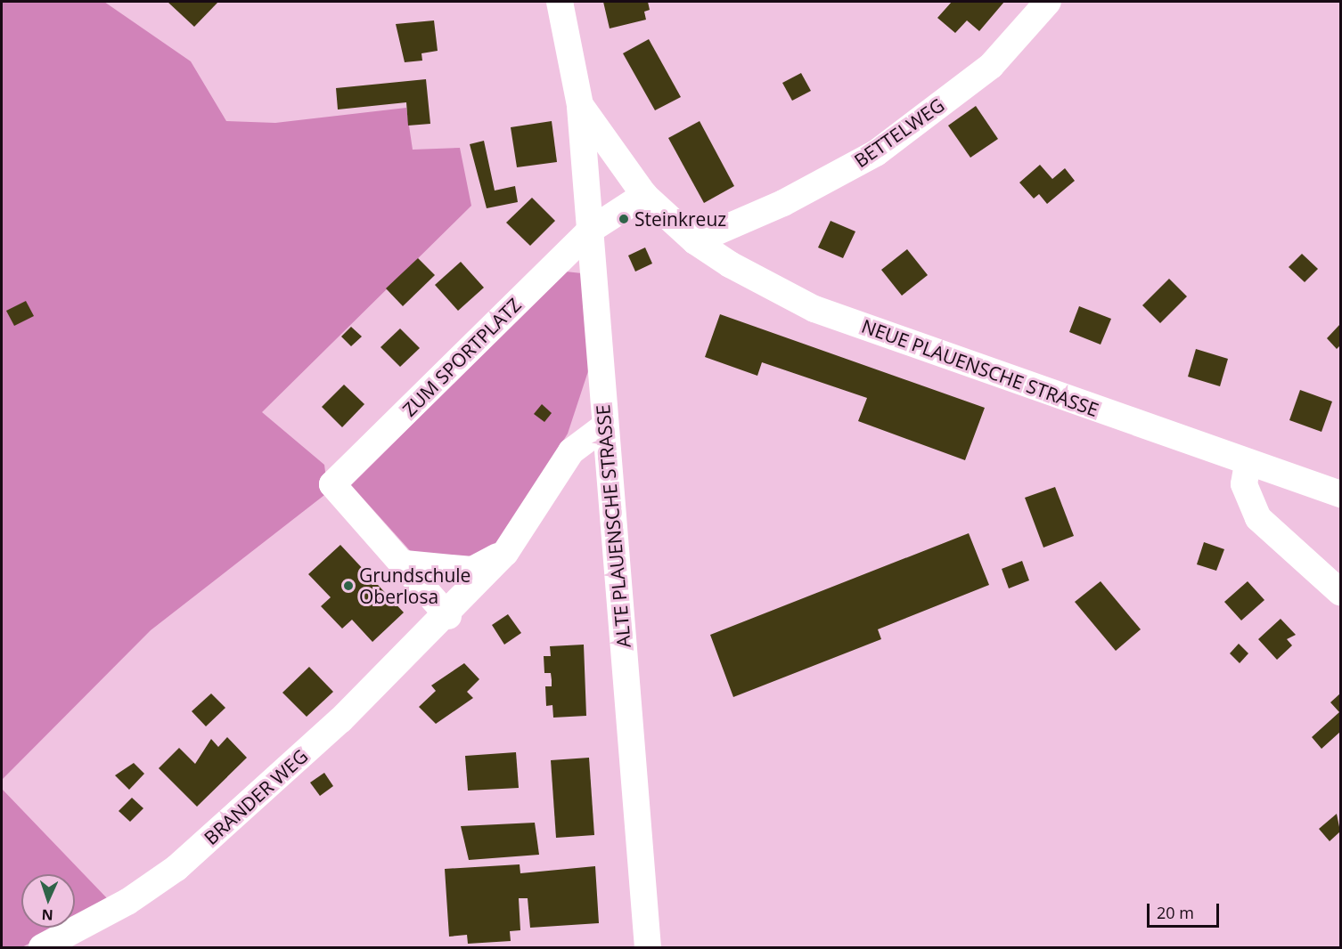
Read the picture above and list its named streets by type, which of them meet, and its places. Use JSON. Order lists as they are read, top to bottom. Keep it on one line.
{"streets":{"street":["BETTELWEG","ZUM SPORTPLATZ","NEUE PLAUENSCHE STRASSE","ALTE PLAUENSCHE STRASSE","BRANDER WEG"]},"crossings":[["BETTELWEG","NEUE PLAUENSCHE STRASSE"],["ZUM SPORTPLATZ","ALTE PLAUENSCHE STRASSE"],["ZUM SPORTPLATZ","BRANDER WEG"],["NEUE PLAUENSCHE STRASSE","ALTE PLAUENSCHE STRASSE"],["ALTE PLAUENSCHE STRASSE","BRANDER WEG"]],"places":["Steinkreuz","Grundschule Oberlosa"],"scale_bar":"20 m","north":"bottom"}
